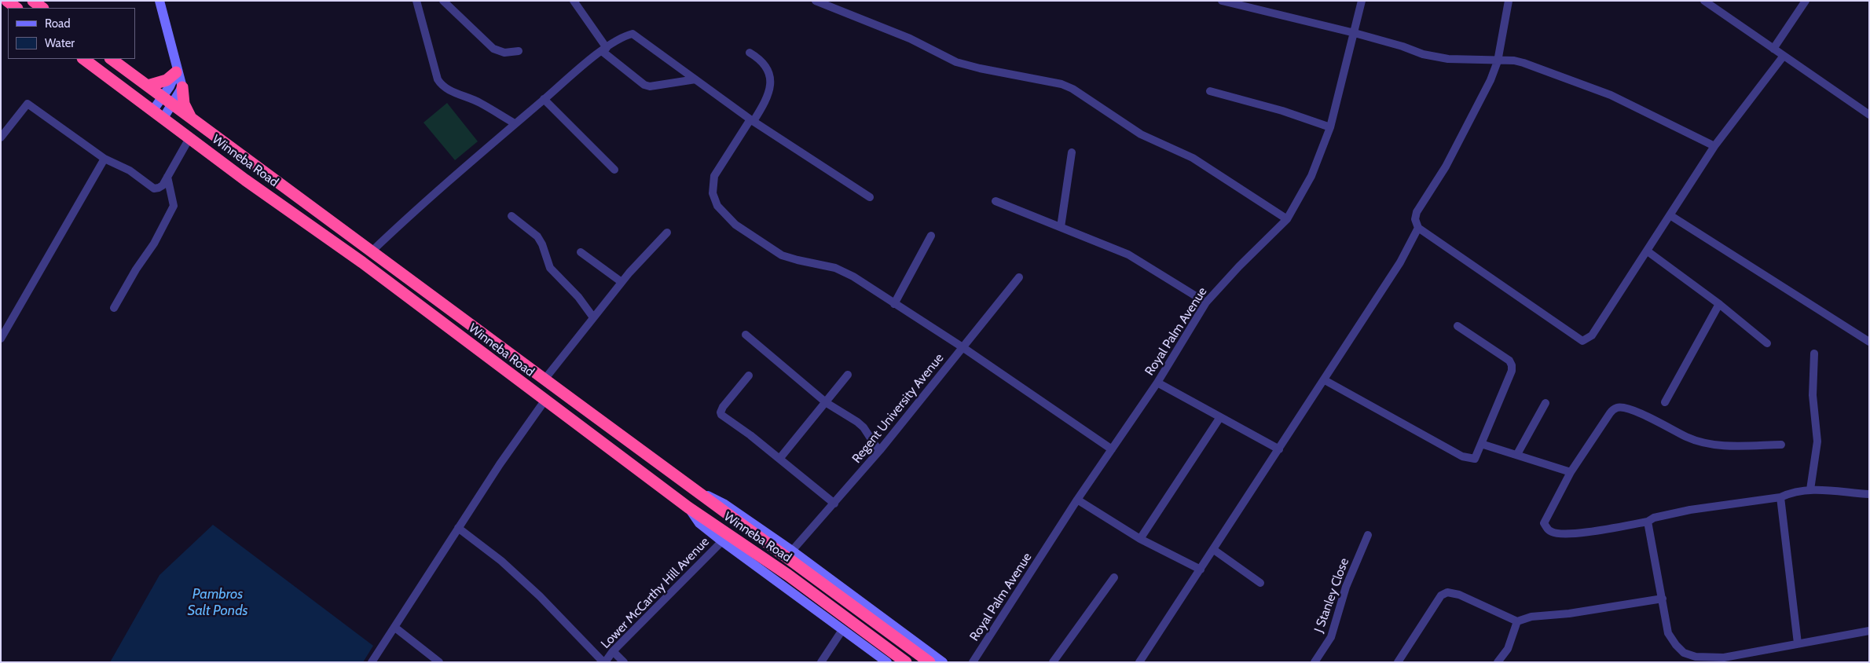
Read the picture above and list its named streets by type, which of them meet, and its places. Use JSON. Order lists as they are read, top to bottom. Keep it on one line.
{"streets":{"highway":["Winneba Road"],"street":["Royal Palm Avenue","Regent University Avenue","Lower McCarthy Hill Avenue","J Stanley Close"]},"water":["Pambros Salt Ponds"],"legend":["Road","Water"]}
